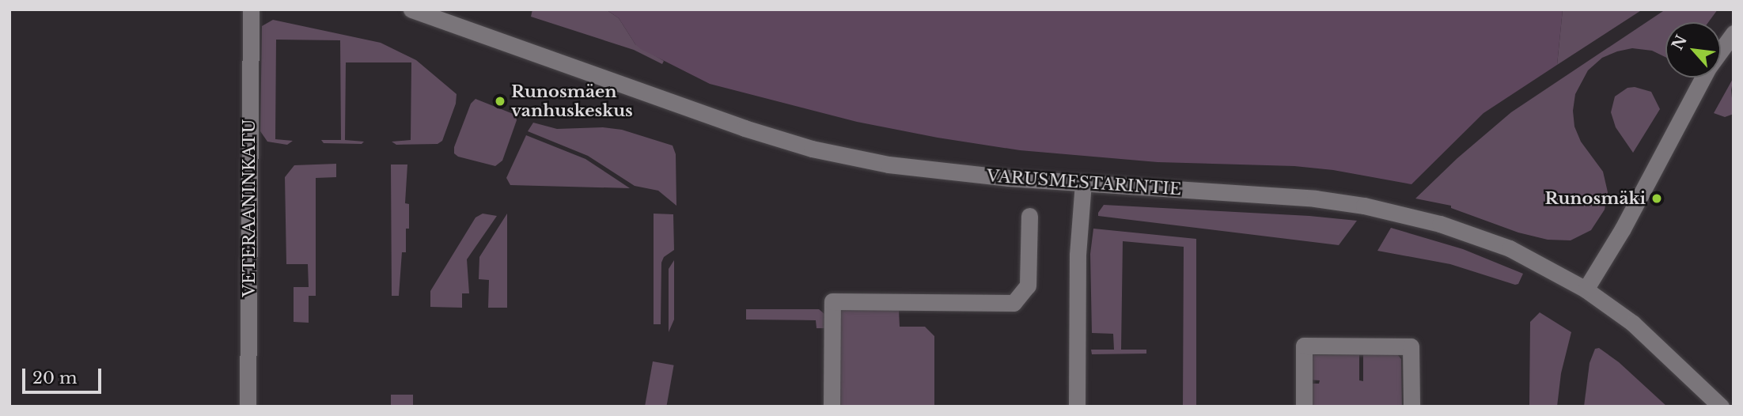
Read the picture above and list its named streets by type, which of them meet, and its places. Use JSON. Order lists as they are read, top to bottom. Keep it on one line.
{"streets":{"street":["VARUSMESTARINTIE","VETERAANINKATU"]},"places":["Runosmäen vanhuskeskus","Runosmäki"],"scale_bar":"20 m","north":"top left"}
